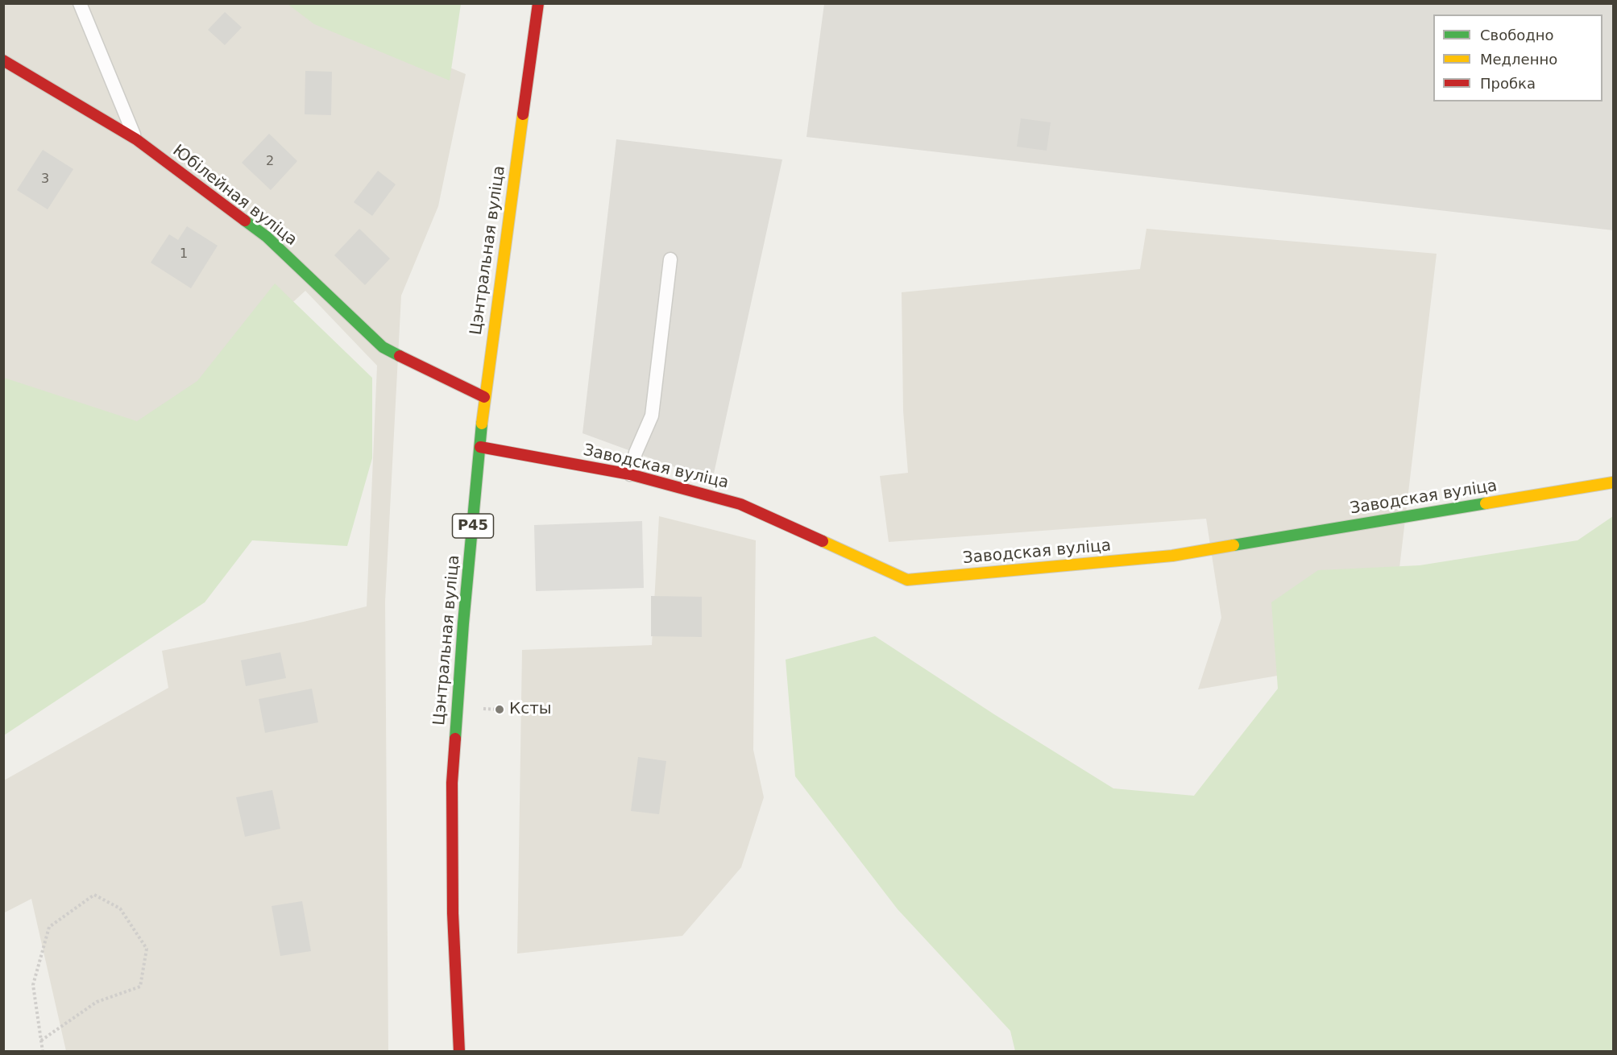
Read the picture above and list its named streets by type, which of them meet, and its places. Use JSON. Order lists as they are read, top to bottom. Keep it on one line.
{"streets":{"street":["Юбілейная вуліца","Цэнтральная вуліца","Заводская вуліца","Р45"]},"crossings":[["Юбілейная вуліца","Цэнтральная вуліца"],["Цэнтральная вуліца","Заводская вуліца"]],"places":["Ксты"],"house_numbers":["2","3","1"],"legend":["Свободно","Медленно","Пробка"]}
